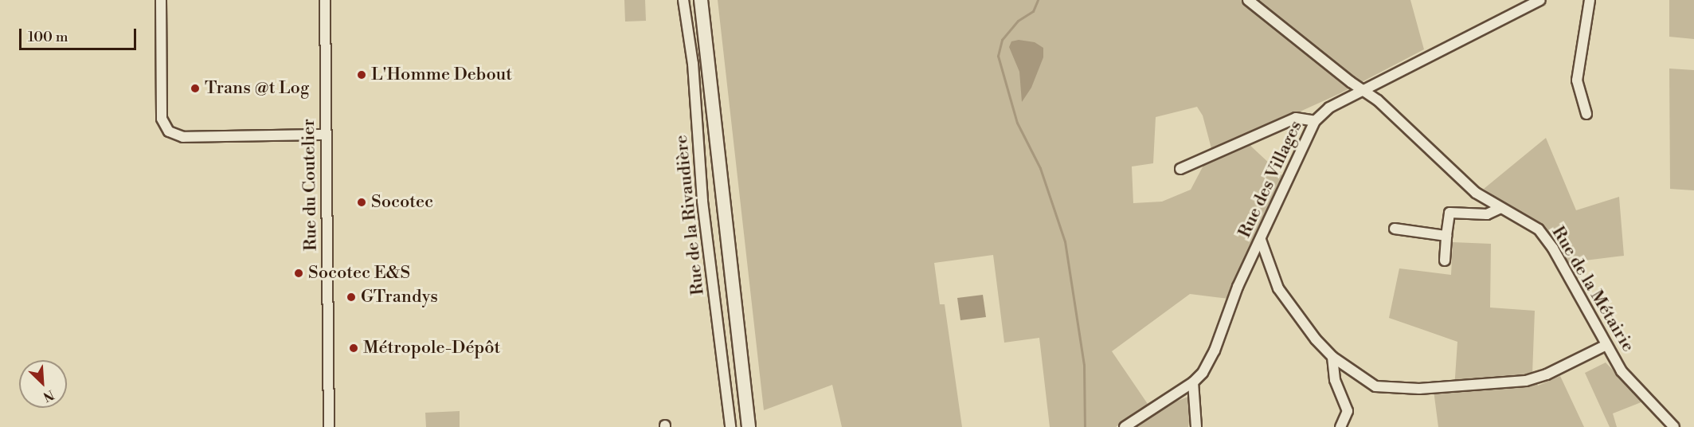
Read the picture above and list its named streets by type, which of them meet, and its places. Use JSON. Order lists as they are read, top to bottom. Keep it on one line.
{"streets":{"street":["Rue des Villages","Rue du Coutelier","Rue de la Rivaudière","Rue de la Métairie"]},"crossings":[["Rue des Villages","Rue de la Métairie"]],"places":["L'Homme Debout","Trans @t Log","Socotec","Socotec E&S","GTrandys","Métropole-Dépôt"],"scale_bar":"100 m","north":"bottom right"}
